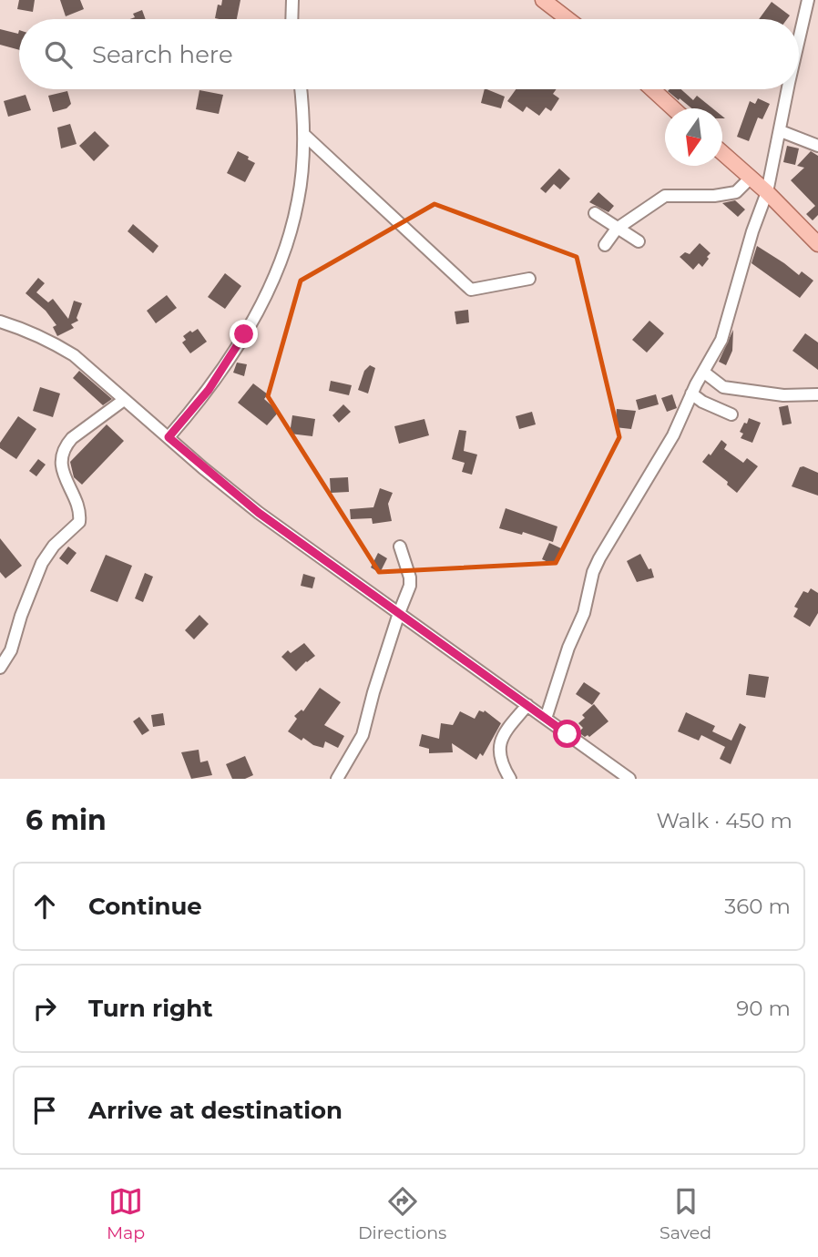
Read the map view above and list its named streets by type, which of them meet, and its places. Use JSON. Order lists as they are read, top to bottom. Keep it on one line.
{"north":"bottom","page":{"search":"Search here","heading":["6 min","Walk · 450 m"],"list":[["Continue","360 m"],["Turn right","90 m"],"Arrive at destination"],"nav":["Map","Directions","Saved"]}}
